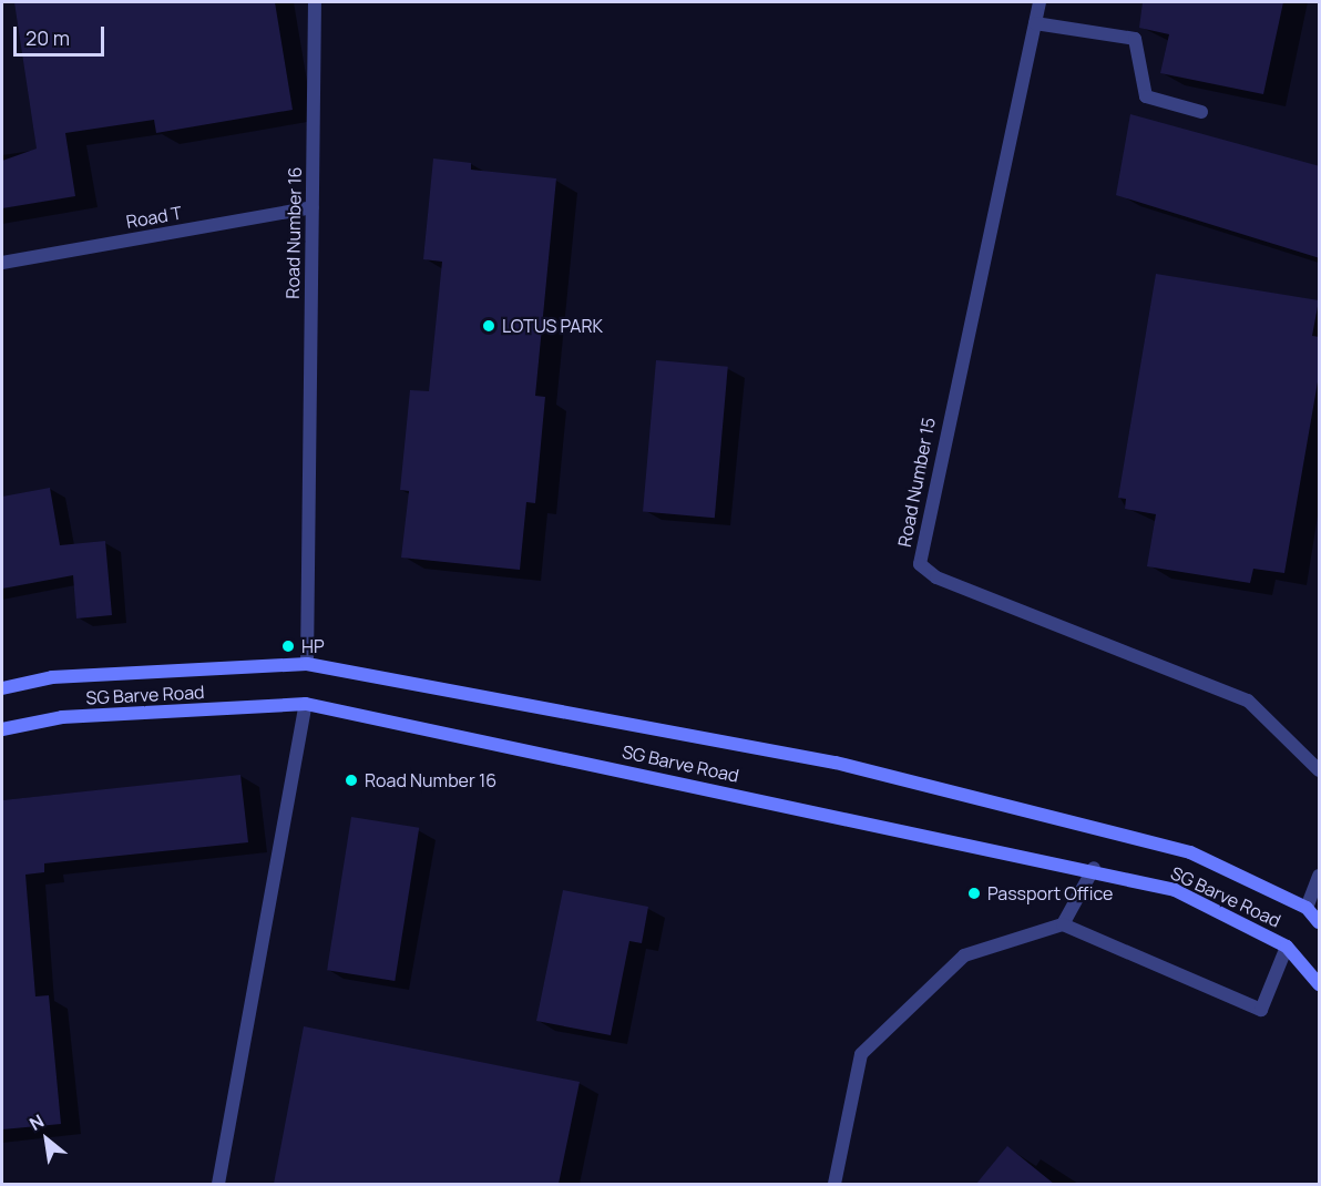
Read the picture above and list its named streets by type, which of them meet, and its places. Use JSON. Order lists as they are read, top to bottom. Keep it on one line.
{"streets":{"main road":["SG Barve Road"],"street":["Road T","Road Number 16","Road Number 15"]},"crossings":[["Road T","Road Number 16"],["Road Number 16","SG Barve Road"]],"places":["LOTUS PARK","HP","Road Number 16","Passport Office"],"scale_bar":"20 m","north":"top left"}
